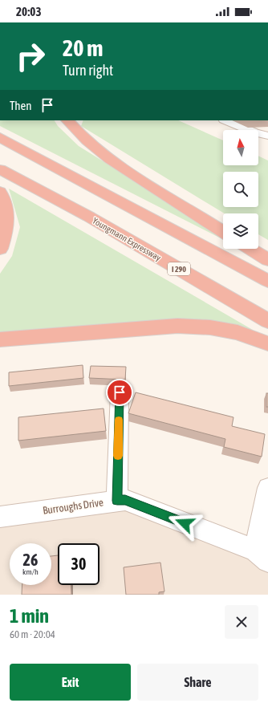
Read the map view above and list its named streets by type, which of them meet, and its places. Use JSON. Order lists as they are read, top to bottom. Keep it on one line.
{"streets":{"highway":["Youngmann Expressway","I 290"],"street":["Burroughs Drive"]},"north":"top","page":{"status":"20:03","turn":["20 m","Turn right"],"then":"Then","speed":"26 km/h","limit":"30","heading":["1 min","60 m · 20:04"],"buttons":["Exit","Share"]}}
